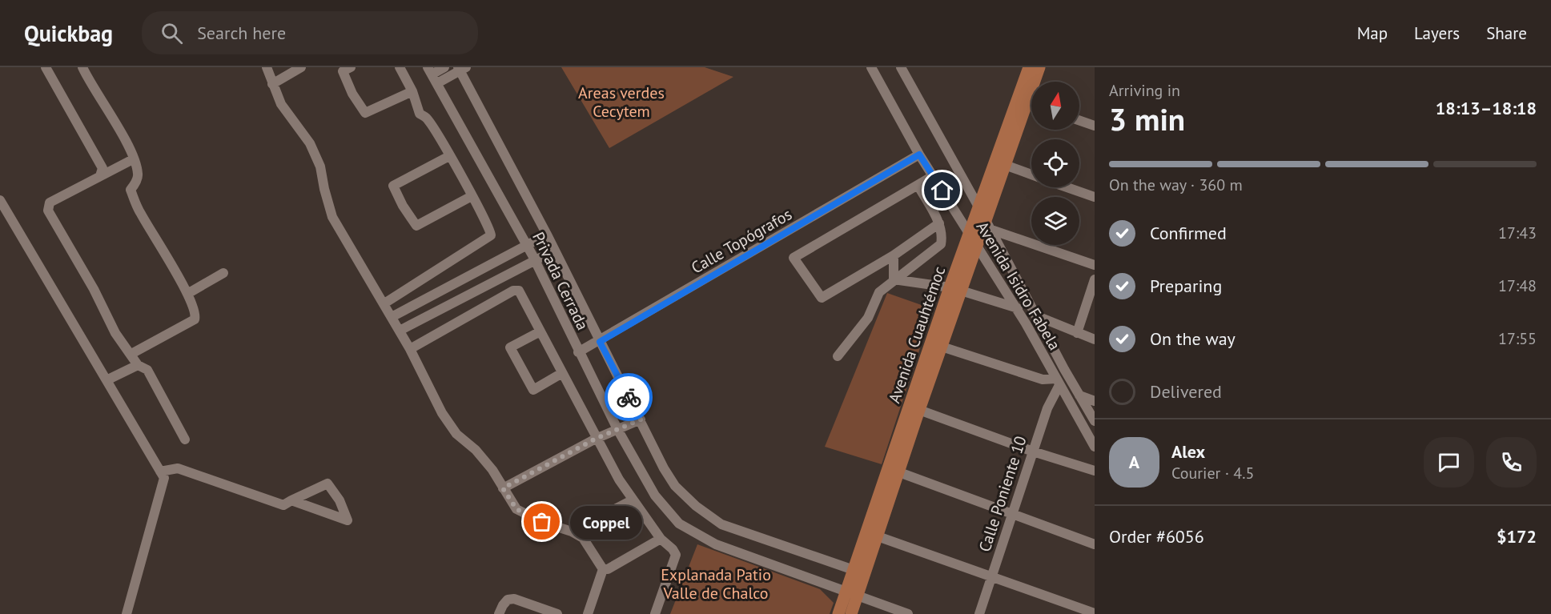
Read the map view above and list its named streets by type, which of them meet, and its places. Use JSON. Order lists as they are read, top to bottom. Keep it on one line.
{"streets":{"main road":["Avenida Cuauhtémoc"],"street":["Calle Topógrafos","Privada Cerrada","Avenida Isidro Fabela","Calle Poniente 10"]},"crossings":[["Calle Topógrafos","Privada Cerrada"],["Calle Topógrafos","Avenida Isidro Fabela"],["Privada Cerrada","Avenida Cuauhtémoc"],["Avenida Isidro Fabela","Avenida Cuauhtémoc"],["Avenida Isidro Fabela","Calle Poniente 10"]],"parks":["Areas verdes Cecytem","Explanada Patio Valle de Chalco"],"places":["Coppel"],"north":"top","page":{"header":"Quickbag","search":"Search here","nav":["Map","Layers","Share"],"heading":["3 min","Arriving in","18:13–18:18"],"panel":["Alex","Courier · 4.5","Order #6056","$172"],"bar":"On the way · 360 m","list":[["Confirmed","17:43"],["Preparing","17:48"],["On the way","17:55"],"Delivered"],"round":"A","bubble":"Coppel"}}
